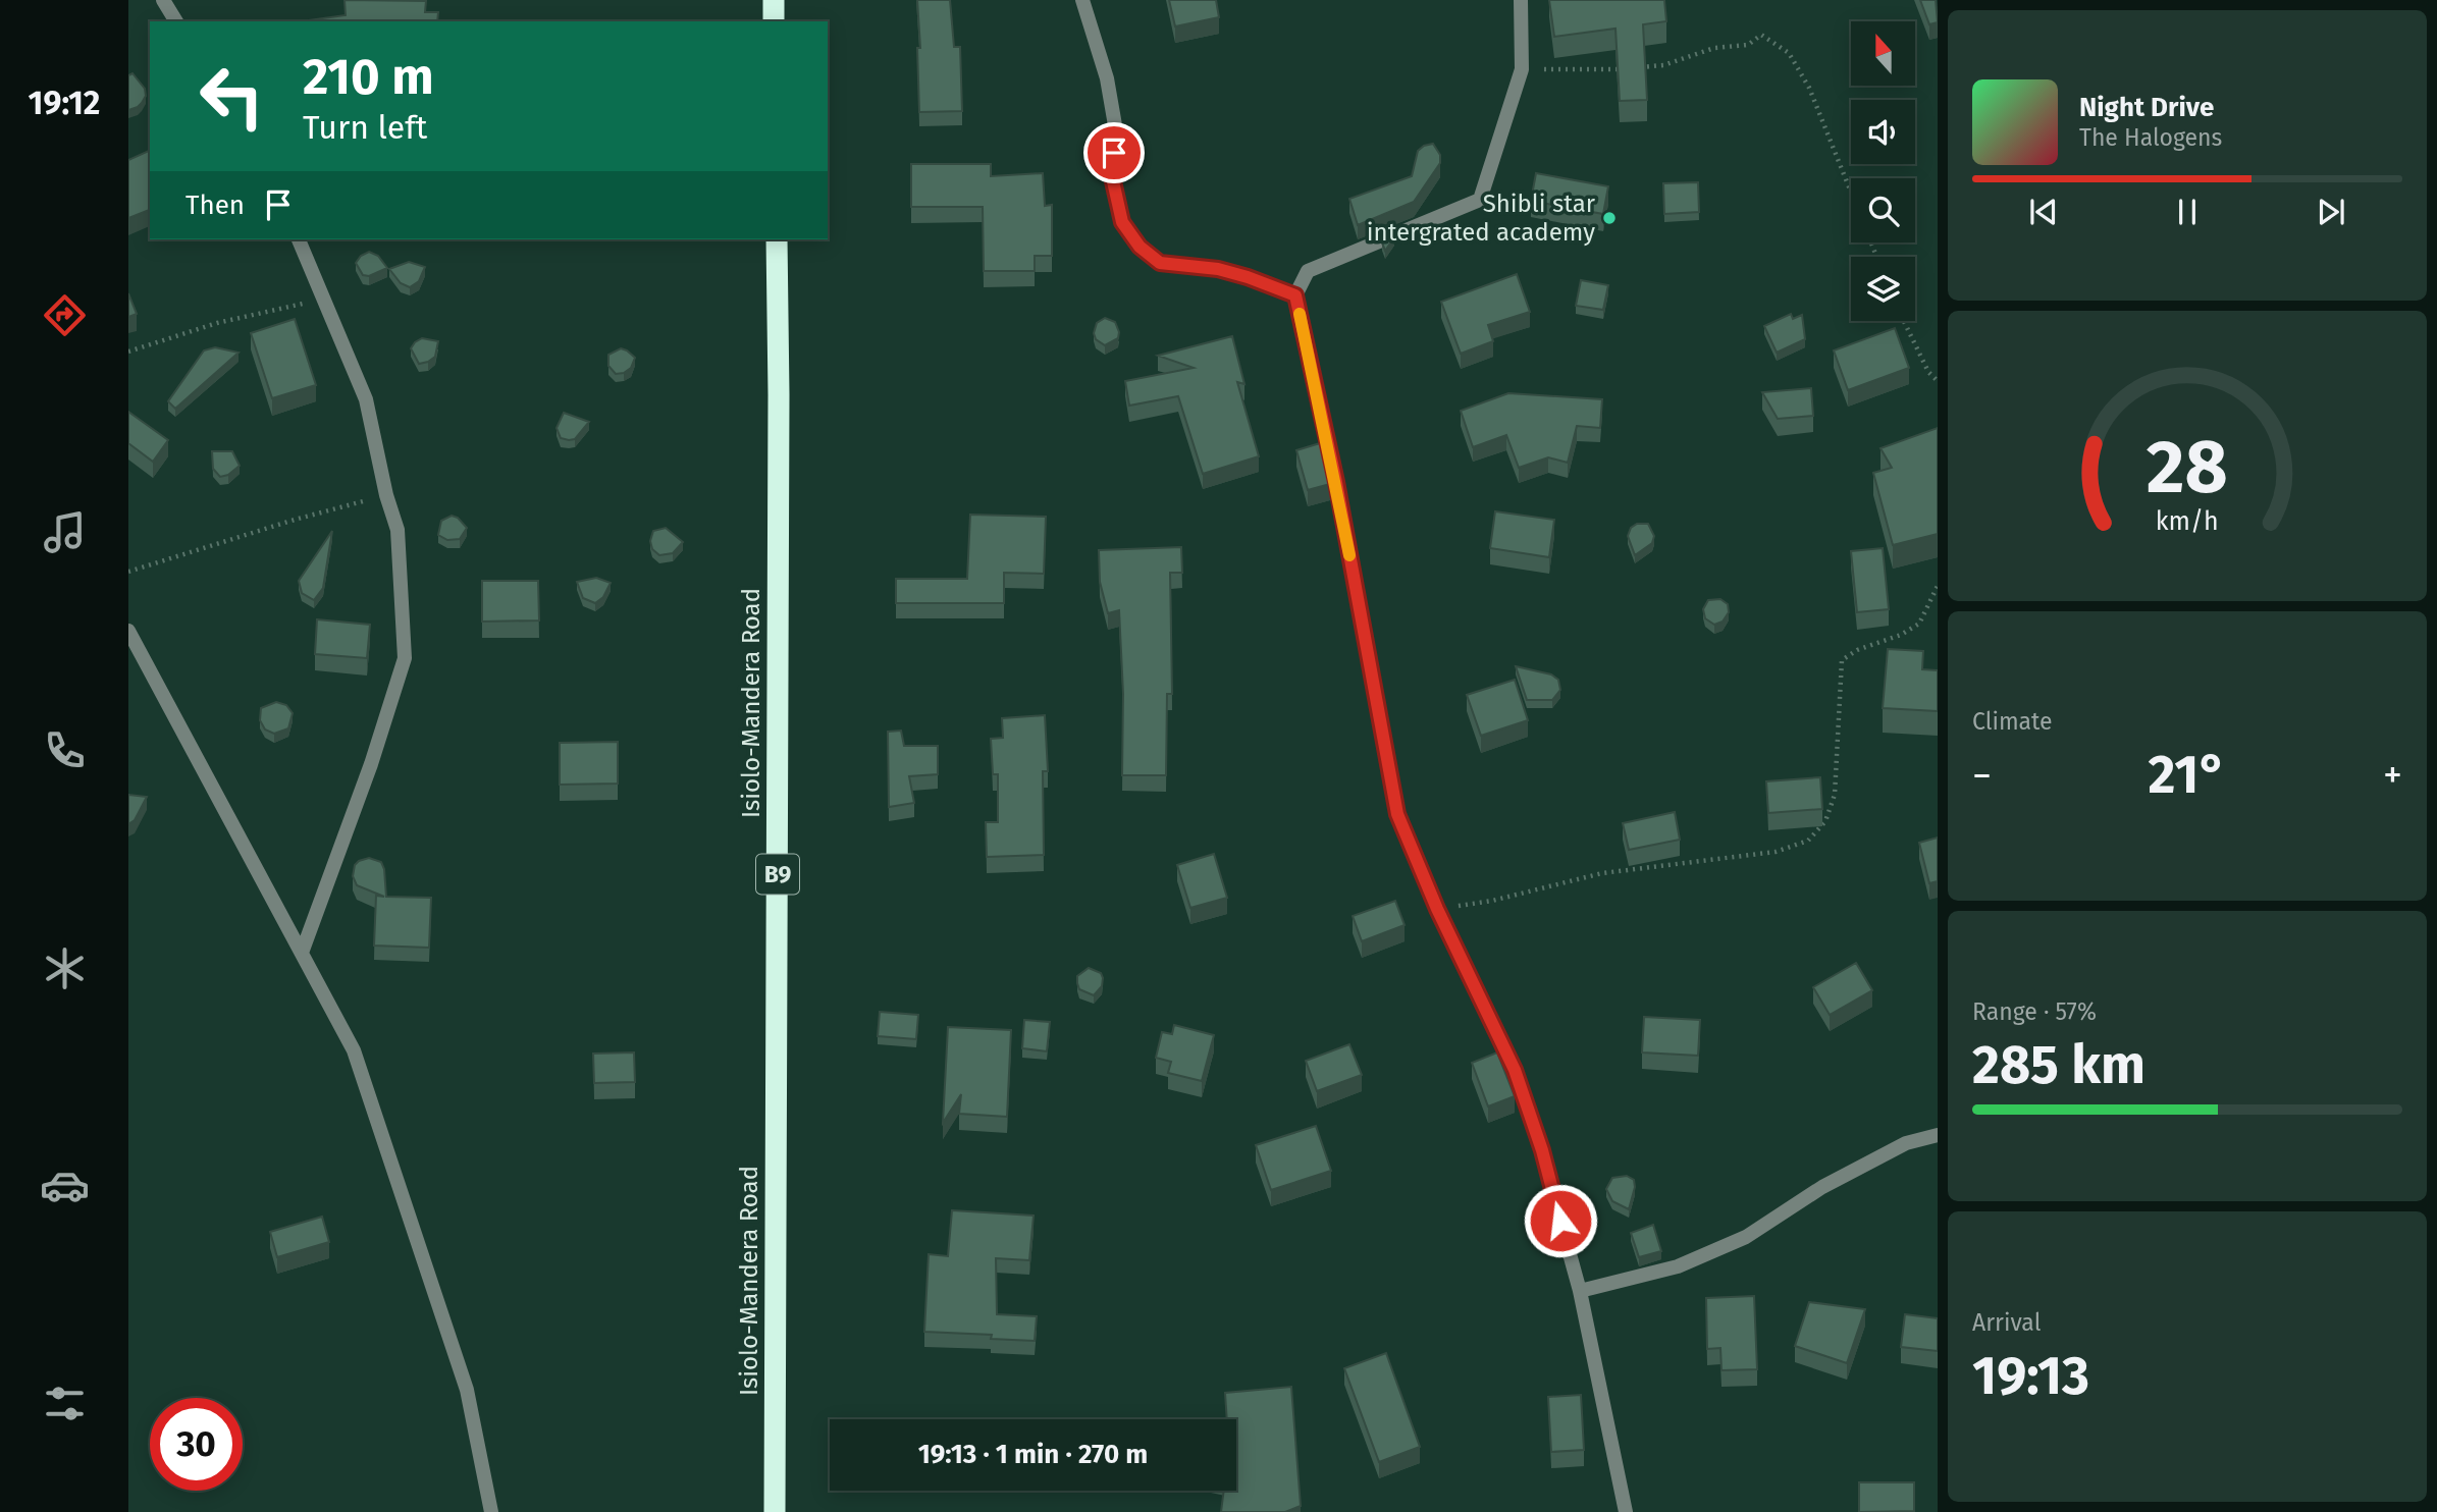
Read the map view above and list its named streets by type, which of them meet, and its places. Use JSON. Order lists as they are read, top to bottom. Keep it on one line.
{"streets":{"highway":["Isiolo-Mandera Road","B9"]},"places":["Shibli star intergrated academy"],"north":"top","page":{"tabs":"19:12","turn":["210 m","Turn left"],"song":["Night Drive","The Halogens"],"then":"Then","tile":["Climate",["Range · 57%","285 km"],["Arrival","19:13"]],"heat":["−","21°","+"],"limit":"30","trip":"19:13 · 1 min · 270 m","gauge":["28","km/h"]}}
